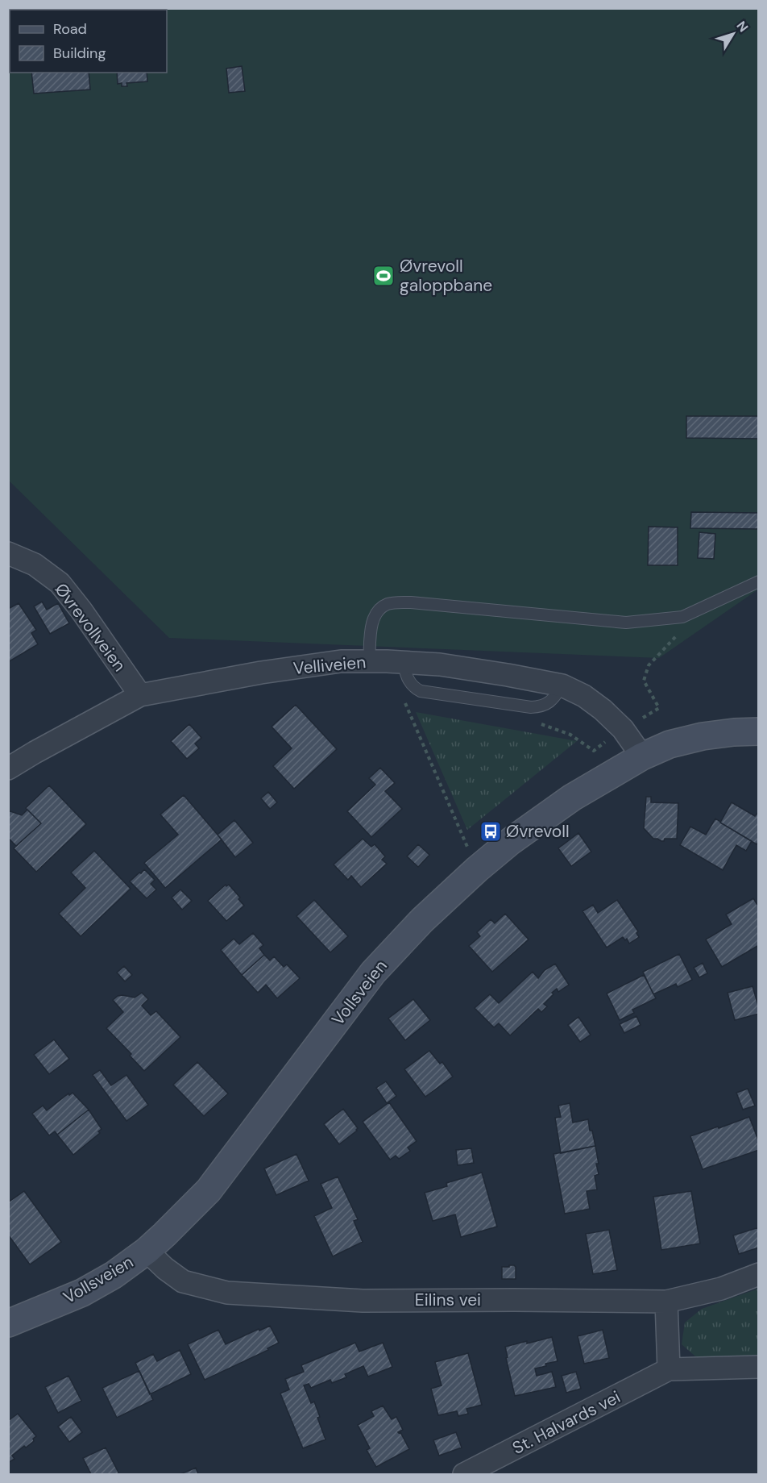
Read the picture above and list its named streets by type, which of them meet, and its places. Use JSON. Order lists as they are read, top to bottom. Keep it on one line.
{"streets":{"main road":["Vollsveien"],"street":["Øvrevollveien","Velliveien","Eilins vei","St. Halvards vei"]},"crossings":[["Øvrevollveien","Velliveien"],["Velliveien","Vollsveien"],["Vollsveien","Eilins vei"]],"places":{"sports":["Øvrevoll galoppbane"],"bus stop":["Øvrevoll"]},"legend":["Road","Building"],"north":"top right"}
